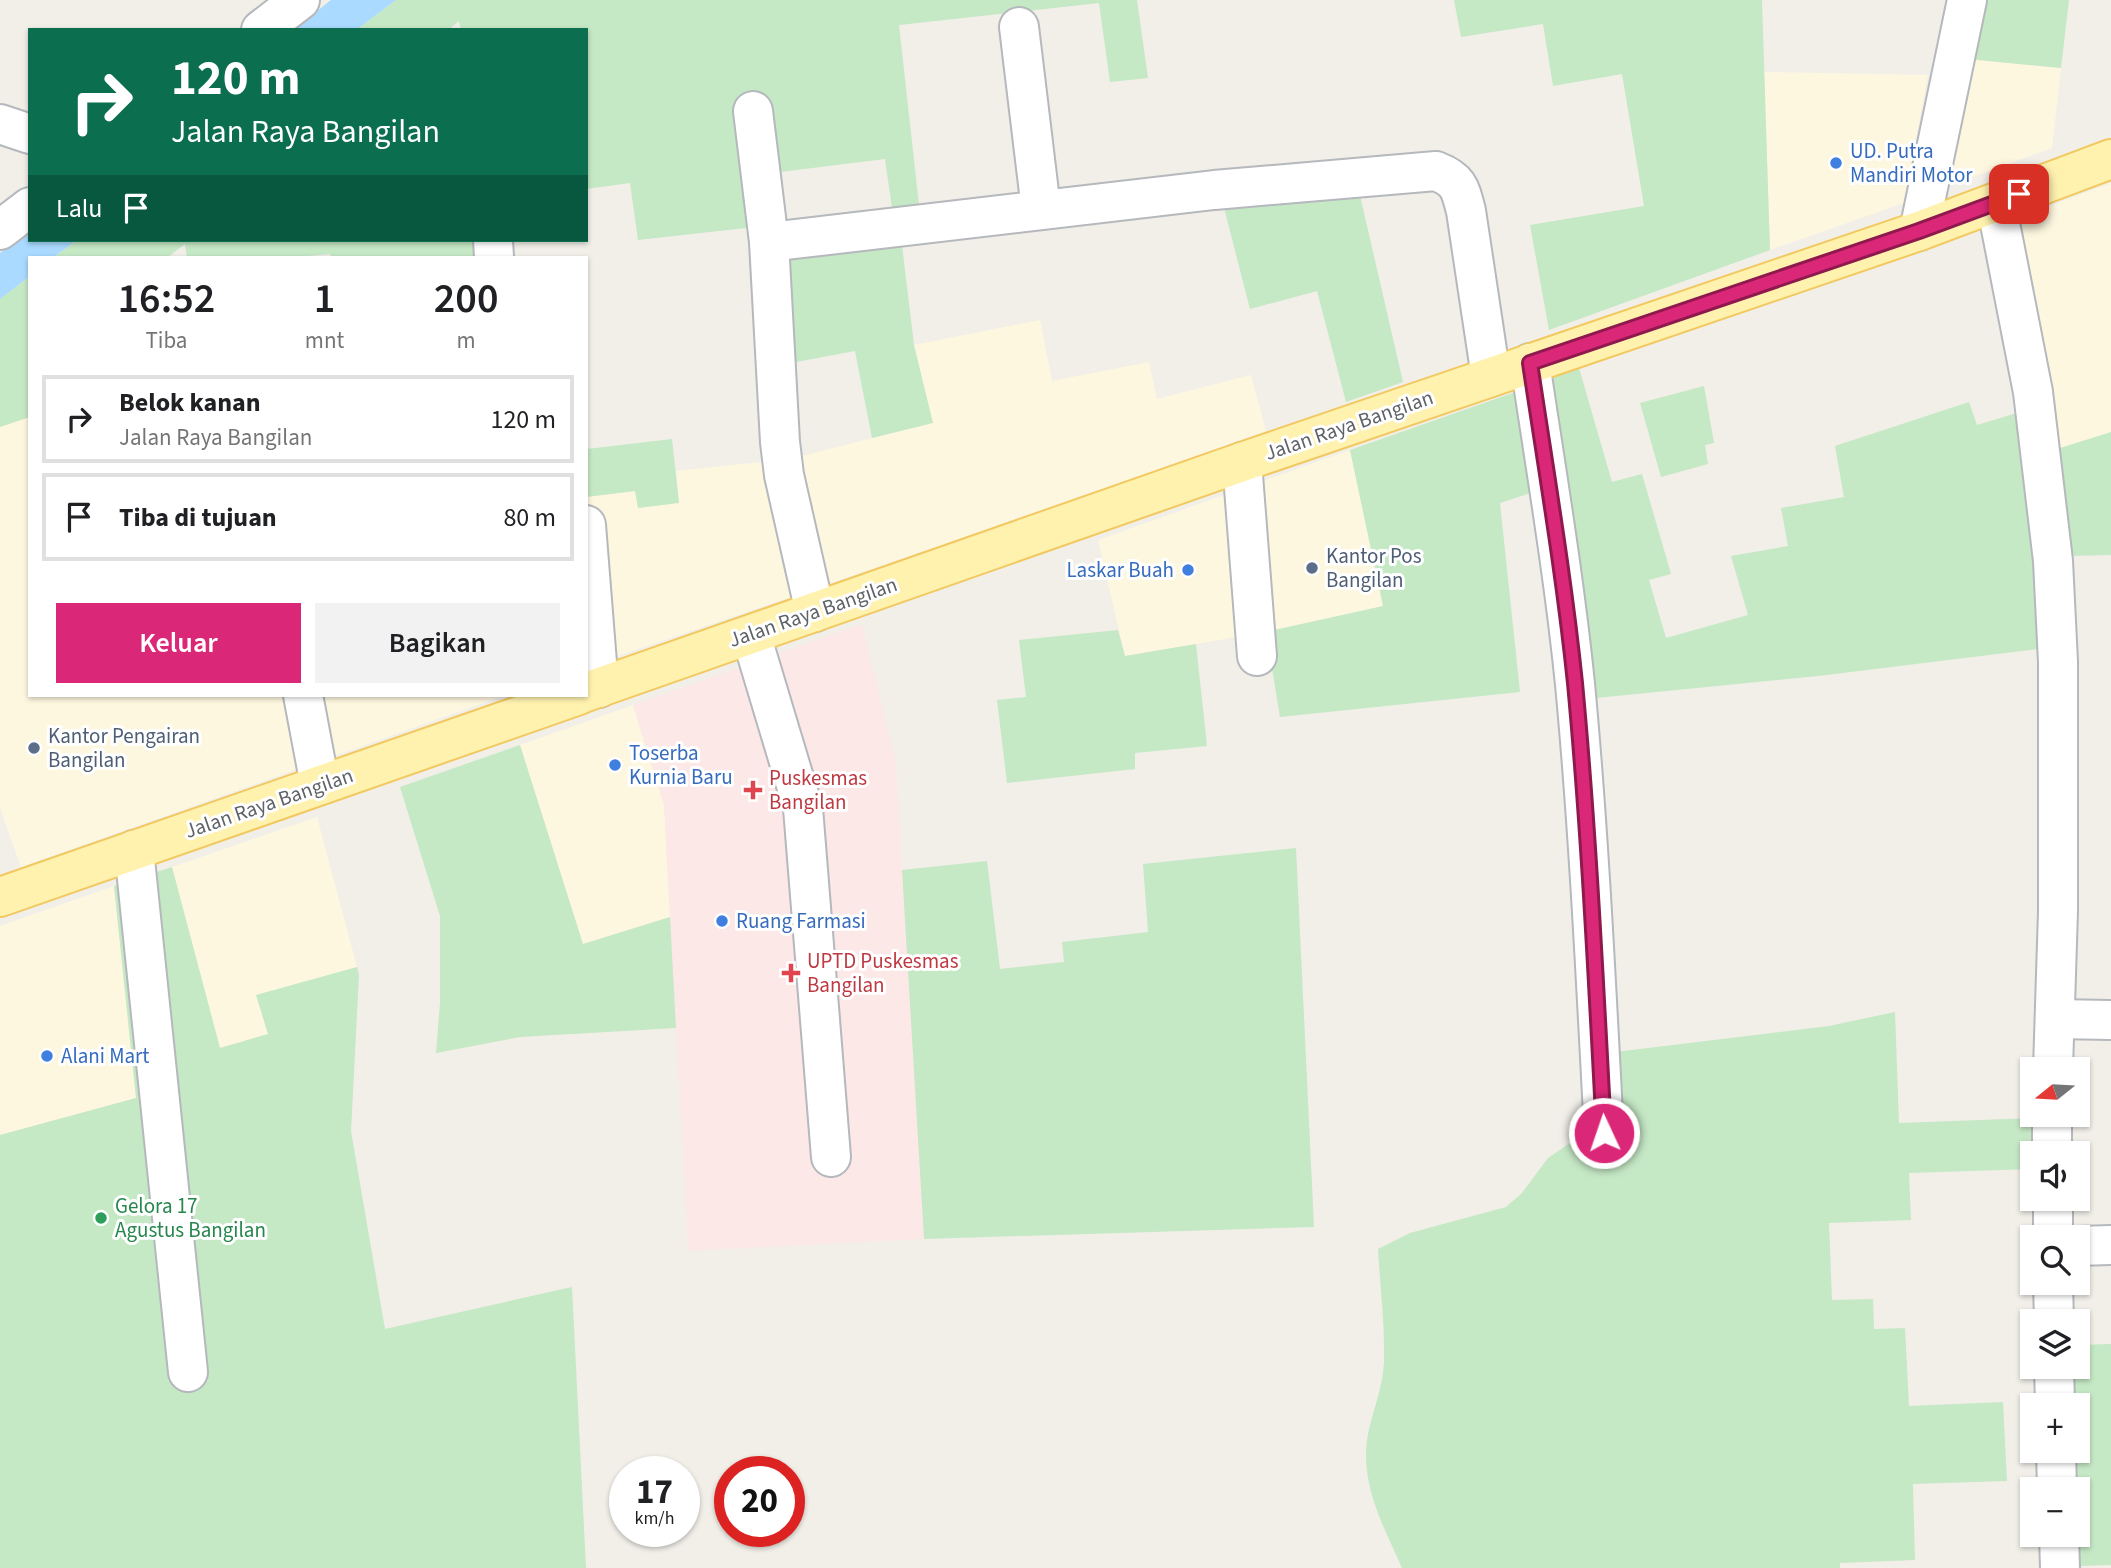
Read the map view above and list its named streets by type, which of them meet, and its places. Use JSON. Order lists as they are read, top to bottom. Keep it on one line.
{"streets":{"main road":["Jalan Raya Bangilan"]},"places":{"other":["UD. Putra Mandiri Motor","Kantor Pos Bangilan","Laskar Buah","Kantor Pengairan Bangilan","Toserba Kurnia Baru","Ruang Farmasi","Alani Mart","Gelora 17 Agustus Bangilan"],"health":["Puskesmas Bangilan","UPTD Puskesmas Bangilan"]},"north":"left","page":{"turn":["120 m","Jalan Raya Bangilan"],"then":"Lalu","eta":["16:52","Tiba","1","mnt","200","m"],"list":[{"name":"Belok kanan","note":"Jalan Raya Bangilan","value":"120 m"},{"name":"Tiba di tujuan","value":"80 m"}],"buttons":["Keluar","Bagikan"],"map_buttons":["+","−"],"speed":"17 km/h","limit":"20"}}
